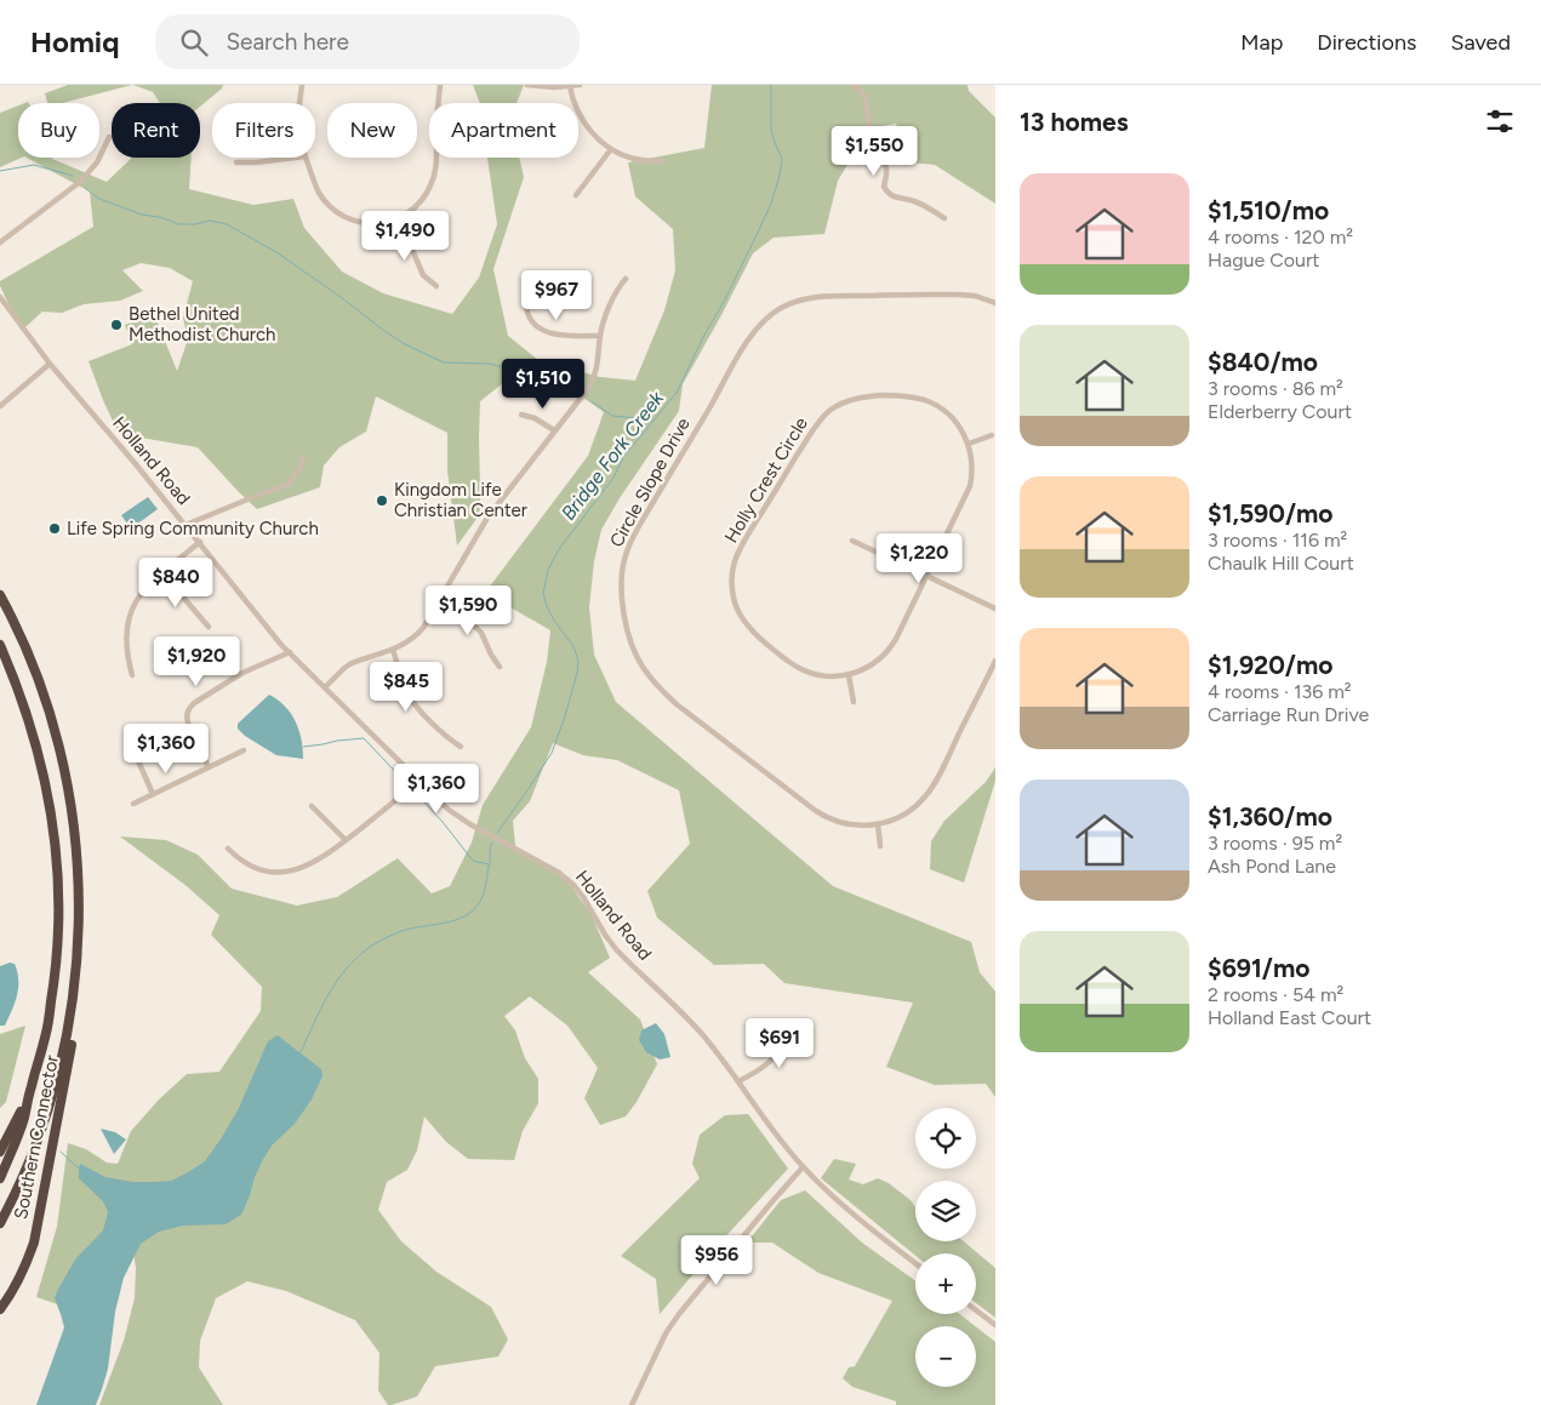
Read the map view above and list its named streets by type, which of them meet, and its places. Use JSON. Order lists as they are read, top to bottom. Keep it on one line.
{"streets":{"highway":["Southern Connector"],"street":["Holland Road","Holly Crest Circle","Circle Slope Drive"]},"water":["Bridge Fork Creek"],"places":["Bethel United Methodist Church","Kingdom Life Christian Center","Life Spring Community Church"],"page":{"header":"Homiq","search":"Search here","nav":["Map","Directions","Saved"],"heading":"13 homes","chip":["Buy","Rent","Filters","New","Apartment"],"price":["$1,550","$1,490","$967","$1,510","$1,220","$840","$1,590","$1,920","$845","$1,360","$1,360","$691","$956"],"list":[{"name":"$1,510/mo","note":"4 rooms · 120 m² · Hague Court"},{"name":"$840/mo","note":"3 rooms · 86 m² · Elderberry Court"},{"name":"$1,590/mo","note":"3 rooms · 116 m² · Chaulk Hill Court"},{"name":"$1,920/mo","note":"4 rooms · 136 m² · Carriage Run Drive"},{"name":"$1,360/mo","note":"3 rooms · 95 m² · Ash Pond Lane"},{"name":"$691/mo","note":"2 rooms · 54 m² · Holland East Court"}],"map_buttons":["+","−"]}}
